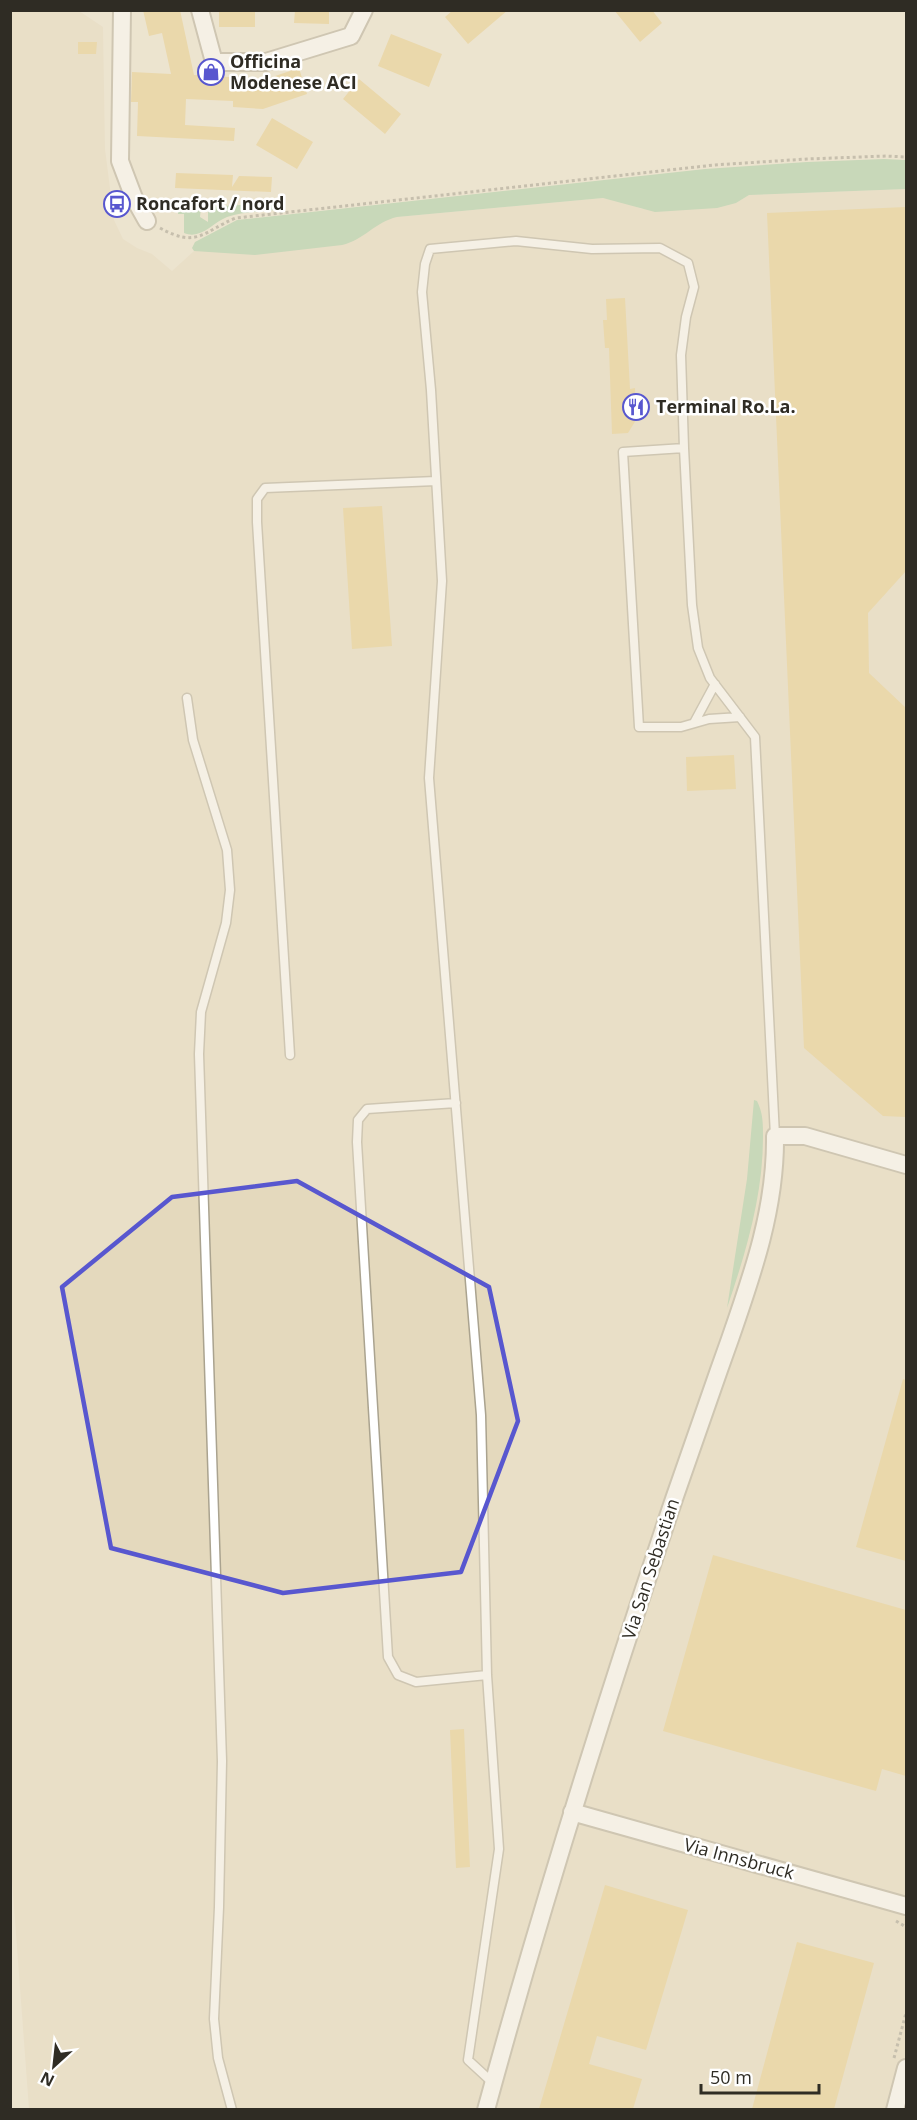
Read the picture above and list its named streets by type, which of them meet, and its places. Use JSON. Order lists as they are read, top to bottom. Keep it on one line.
{"streets":{"street":["Via San Sebastian","Via Innsbruck"]},"crossings":[["Via San Sebastian","Via Innsbruck"]],"places":{"shop":["Officina Modenese ACI"],"bus stop":["Roncafort / nord"],"restaurant":["Terminal Ro.La."]},"scale_bar":"50 m","north":"bottom left"}
